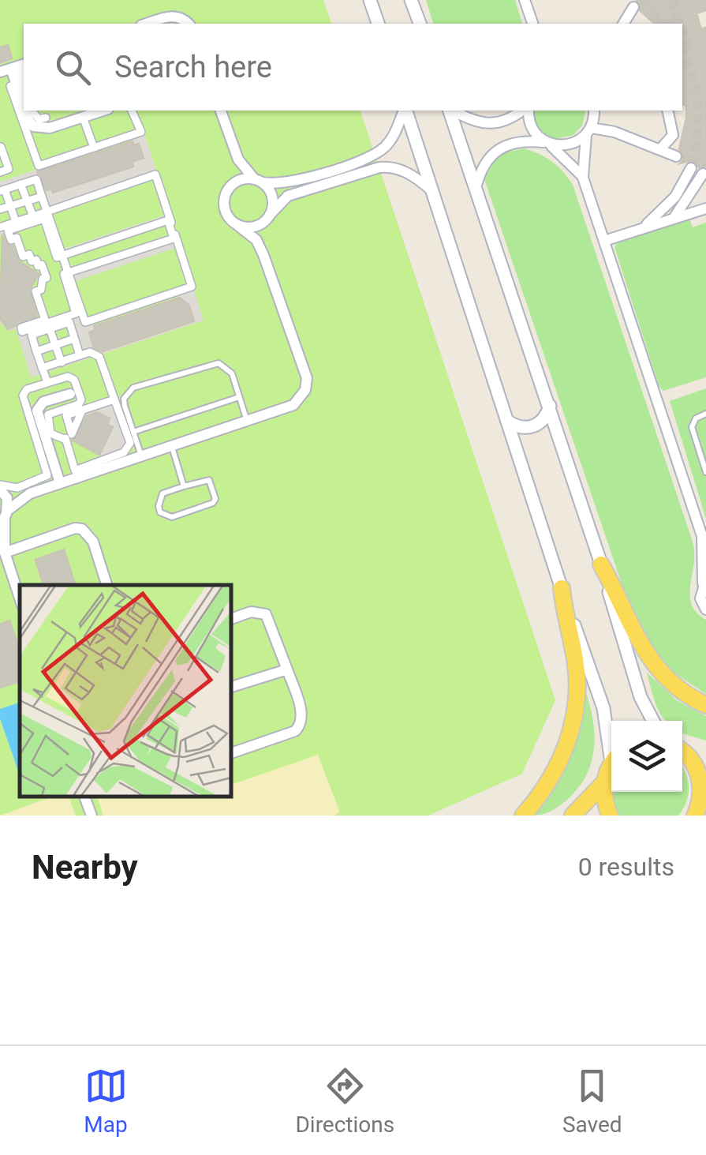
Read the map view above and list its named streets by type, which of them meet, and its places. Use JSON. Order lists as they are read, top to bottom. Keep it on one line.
{"page":{"search":"Search here","heading":["Nearby","0 results"],"nav":["Map","Directions","Saved"]}}
